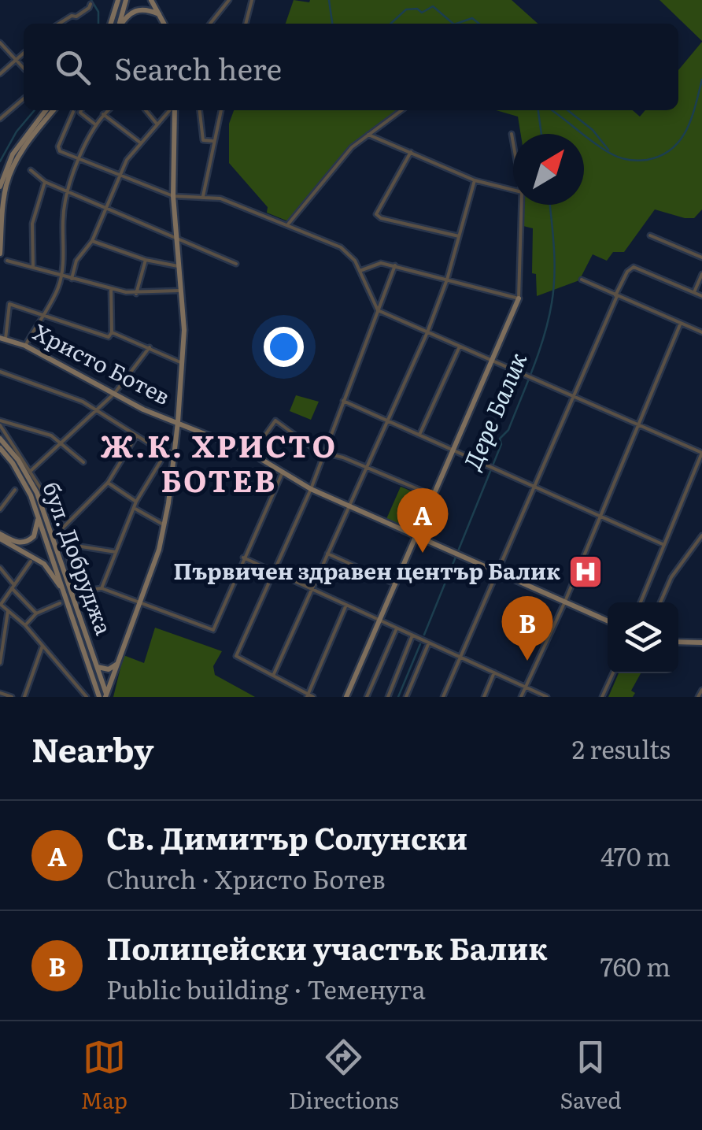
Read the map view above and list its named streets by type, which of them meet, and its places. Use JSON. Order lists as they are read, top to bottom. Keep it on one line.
{"streets":{"street":["Христо Ботев","бул. Добруджа"]},"districts":["Ж.К. ХРИСТО БОТЕВ"],"water":["Дере Балик"],"places":{"hospital":["Първичен здравен център Балик"]},"north":"top right","page":{"search":"Search here","pins":["A","B"],"heading":["Nearby","2 results"],"list":[{"mark":"A","name":"Св. Димитър Солунски","note":"Church · Христо Ботев","value":"470 m"},{"mark":"B","name":"Полицейски участък Балик","note":"Public building · Теменуга","value":"760 m"}],"nav":["Map","Directions","Saved"]}}
